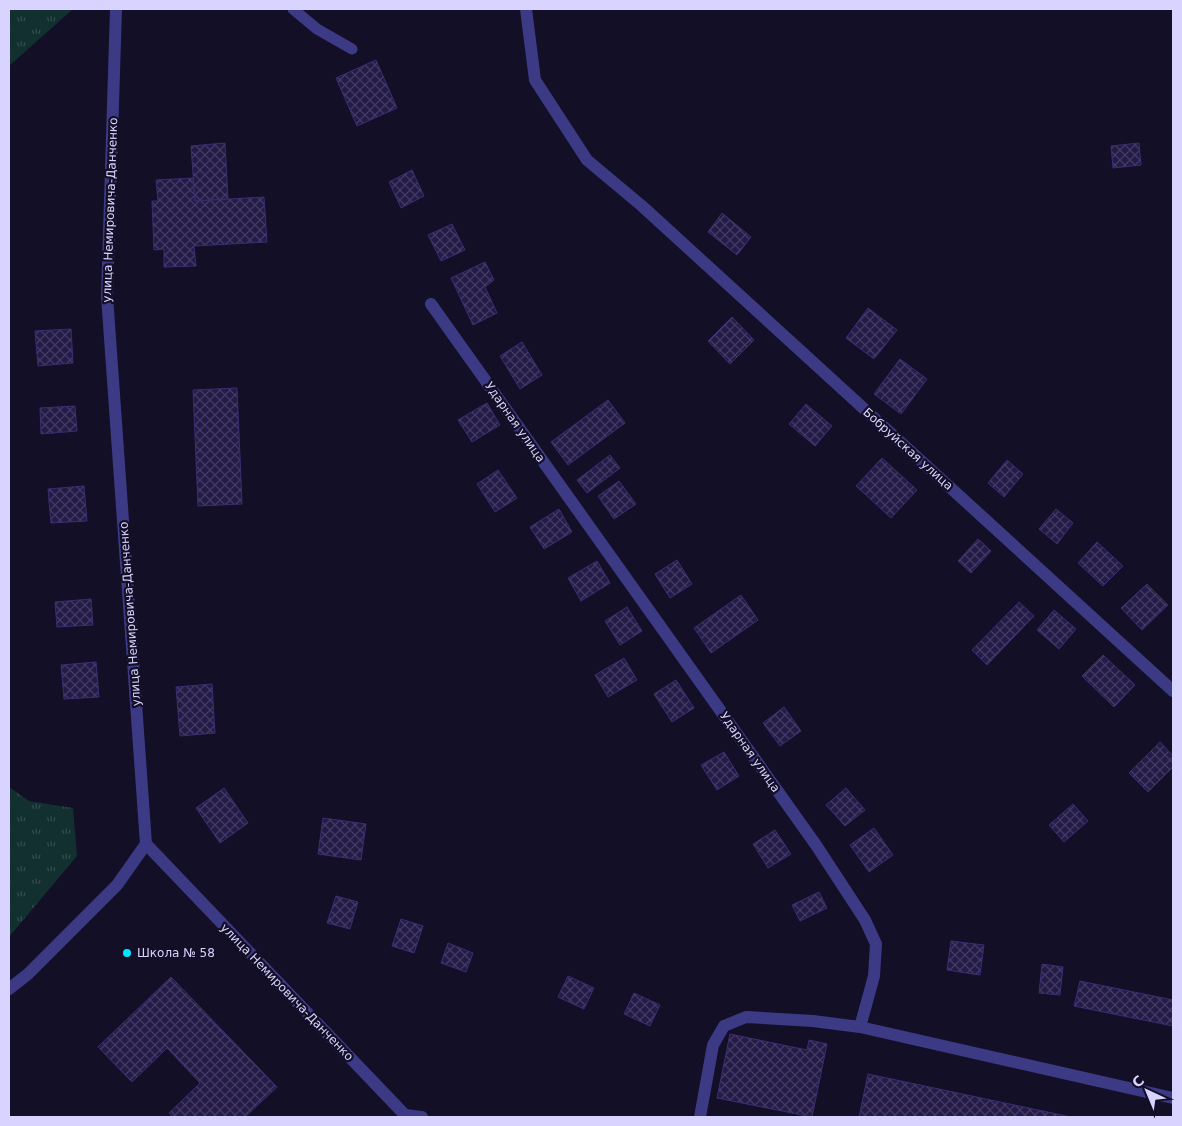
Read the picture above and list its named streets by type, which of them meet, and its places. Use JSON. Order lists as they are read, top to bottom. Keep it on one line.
{"streets":{"street":["улица Немировича-Данченко","Ударная улица","Бобруйская улица"]},"places":["Школа № 58"],"north":"top left"}
